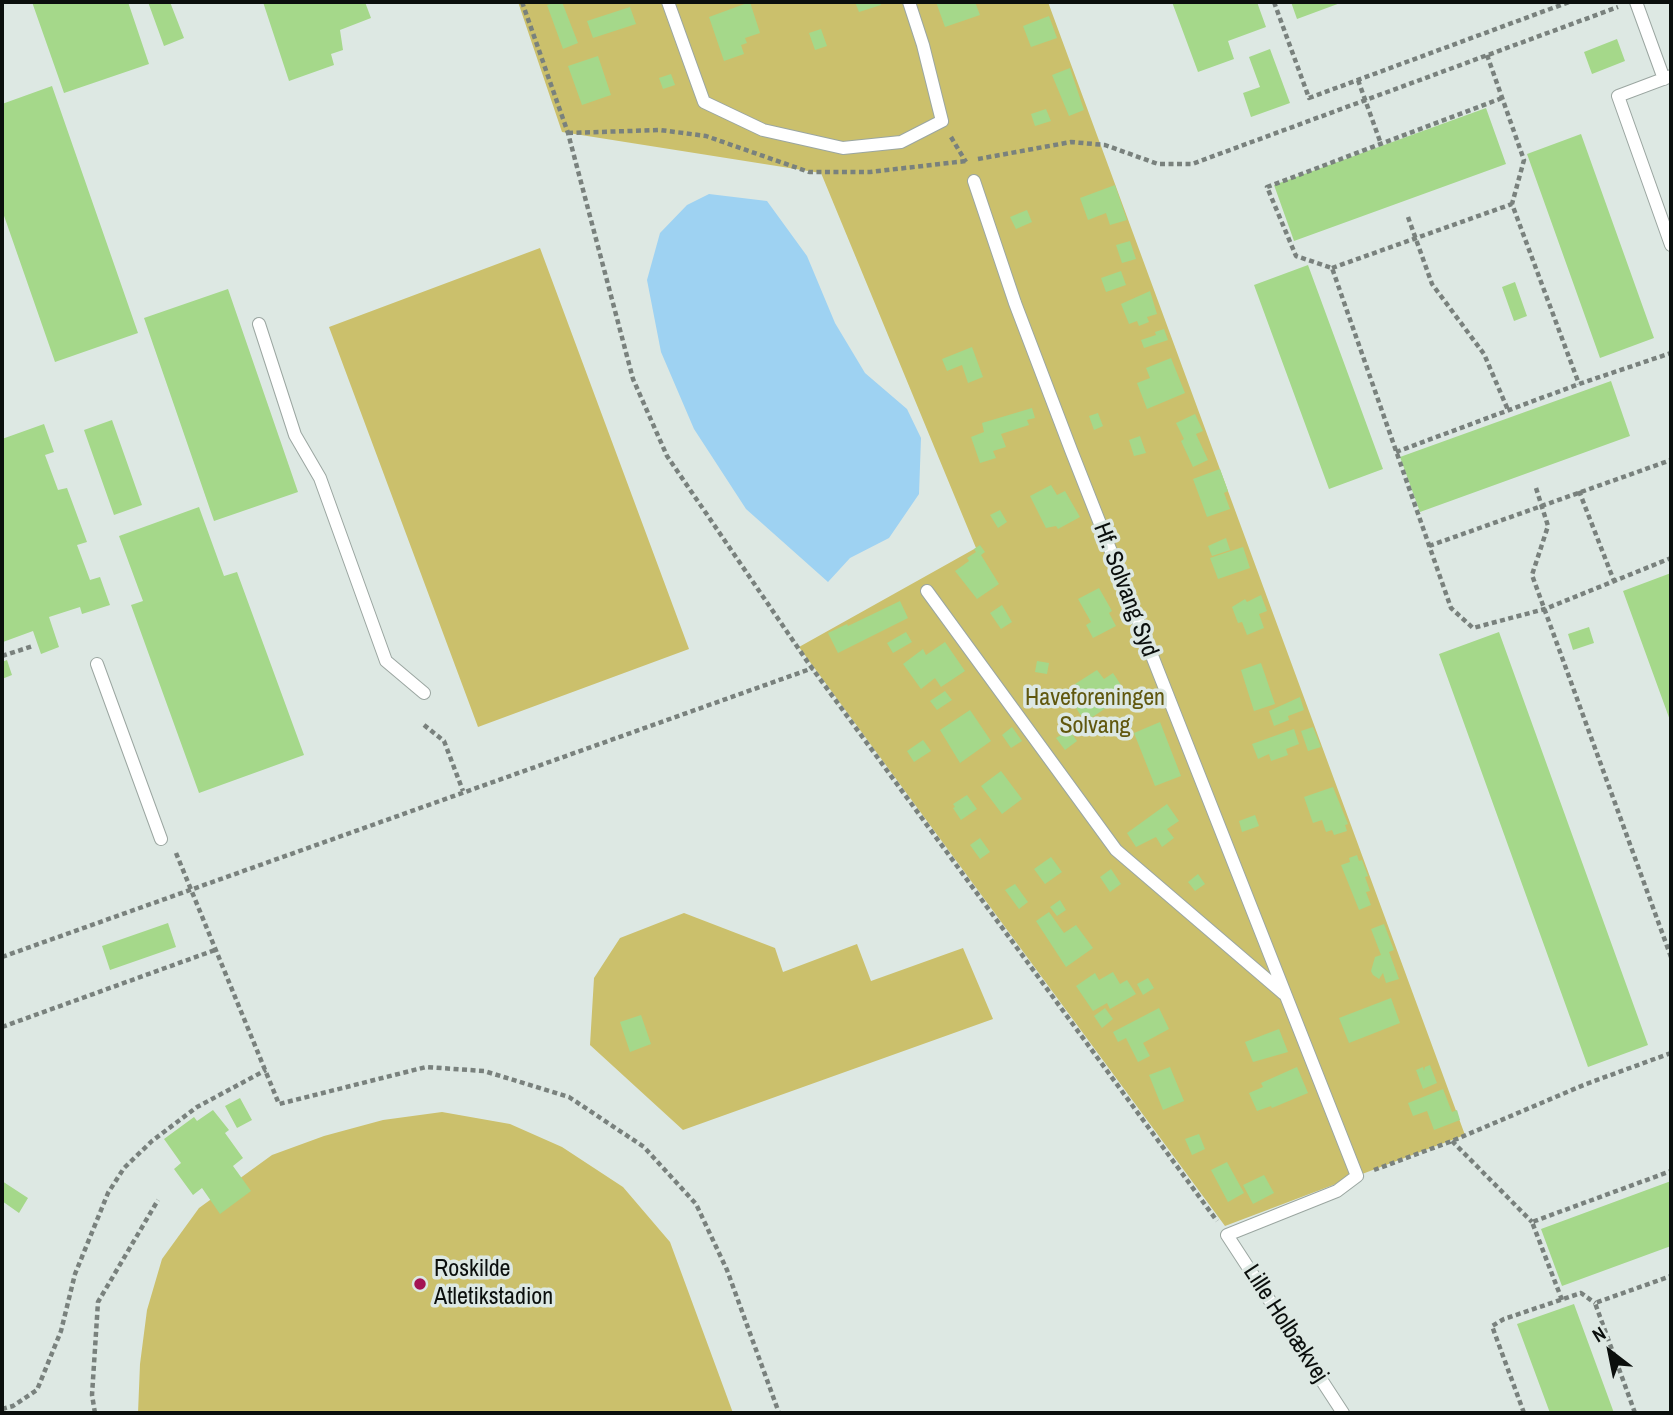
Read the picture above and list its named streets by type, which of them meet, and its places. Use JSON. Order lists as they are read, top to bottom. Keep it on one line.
{"streets":{"lane":["Hf. Solvang Syd","Lille Holbækvej"]},"parks":["Haveforeningen Solvang"],"places":["Roskilde Atletikstadion"],"north":"top left"}
